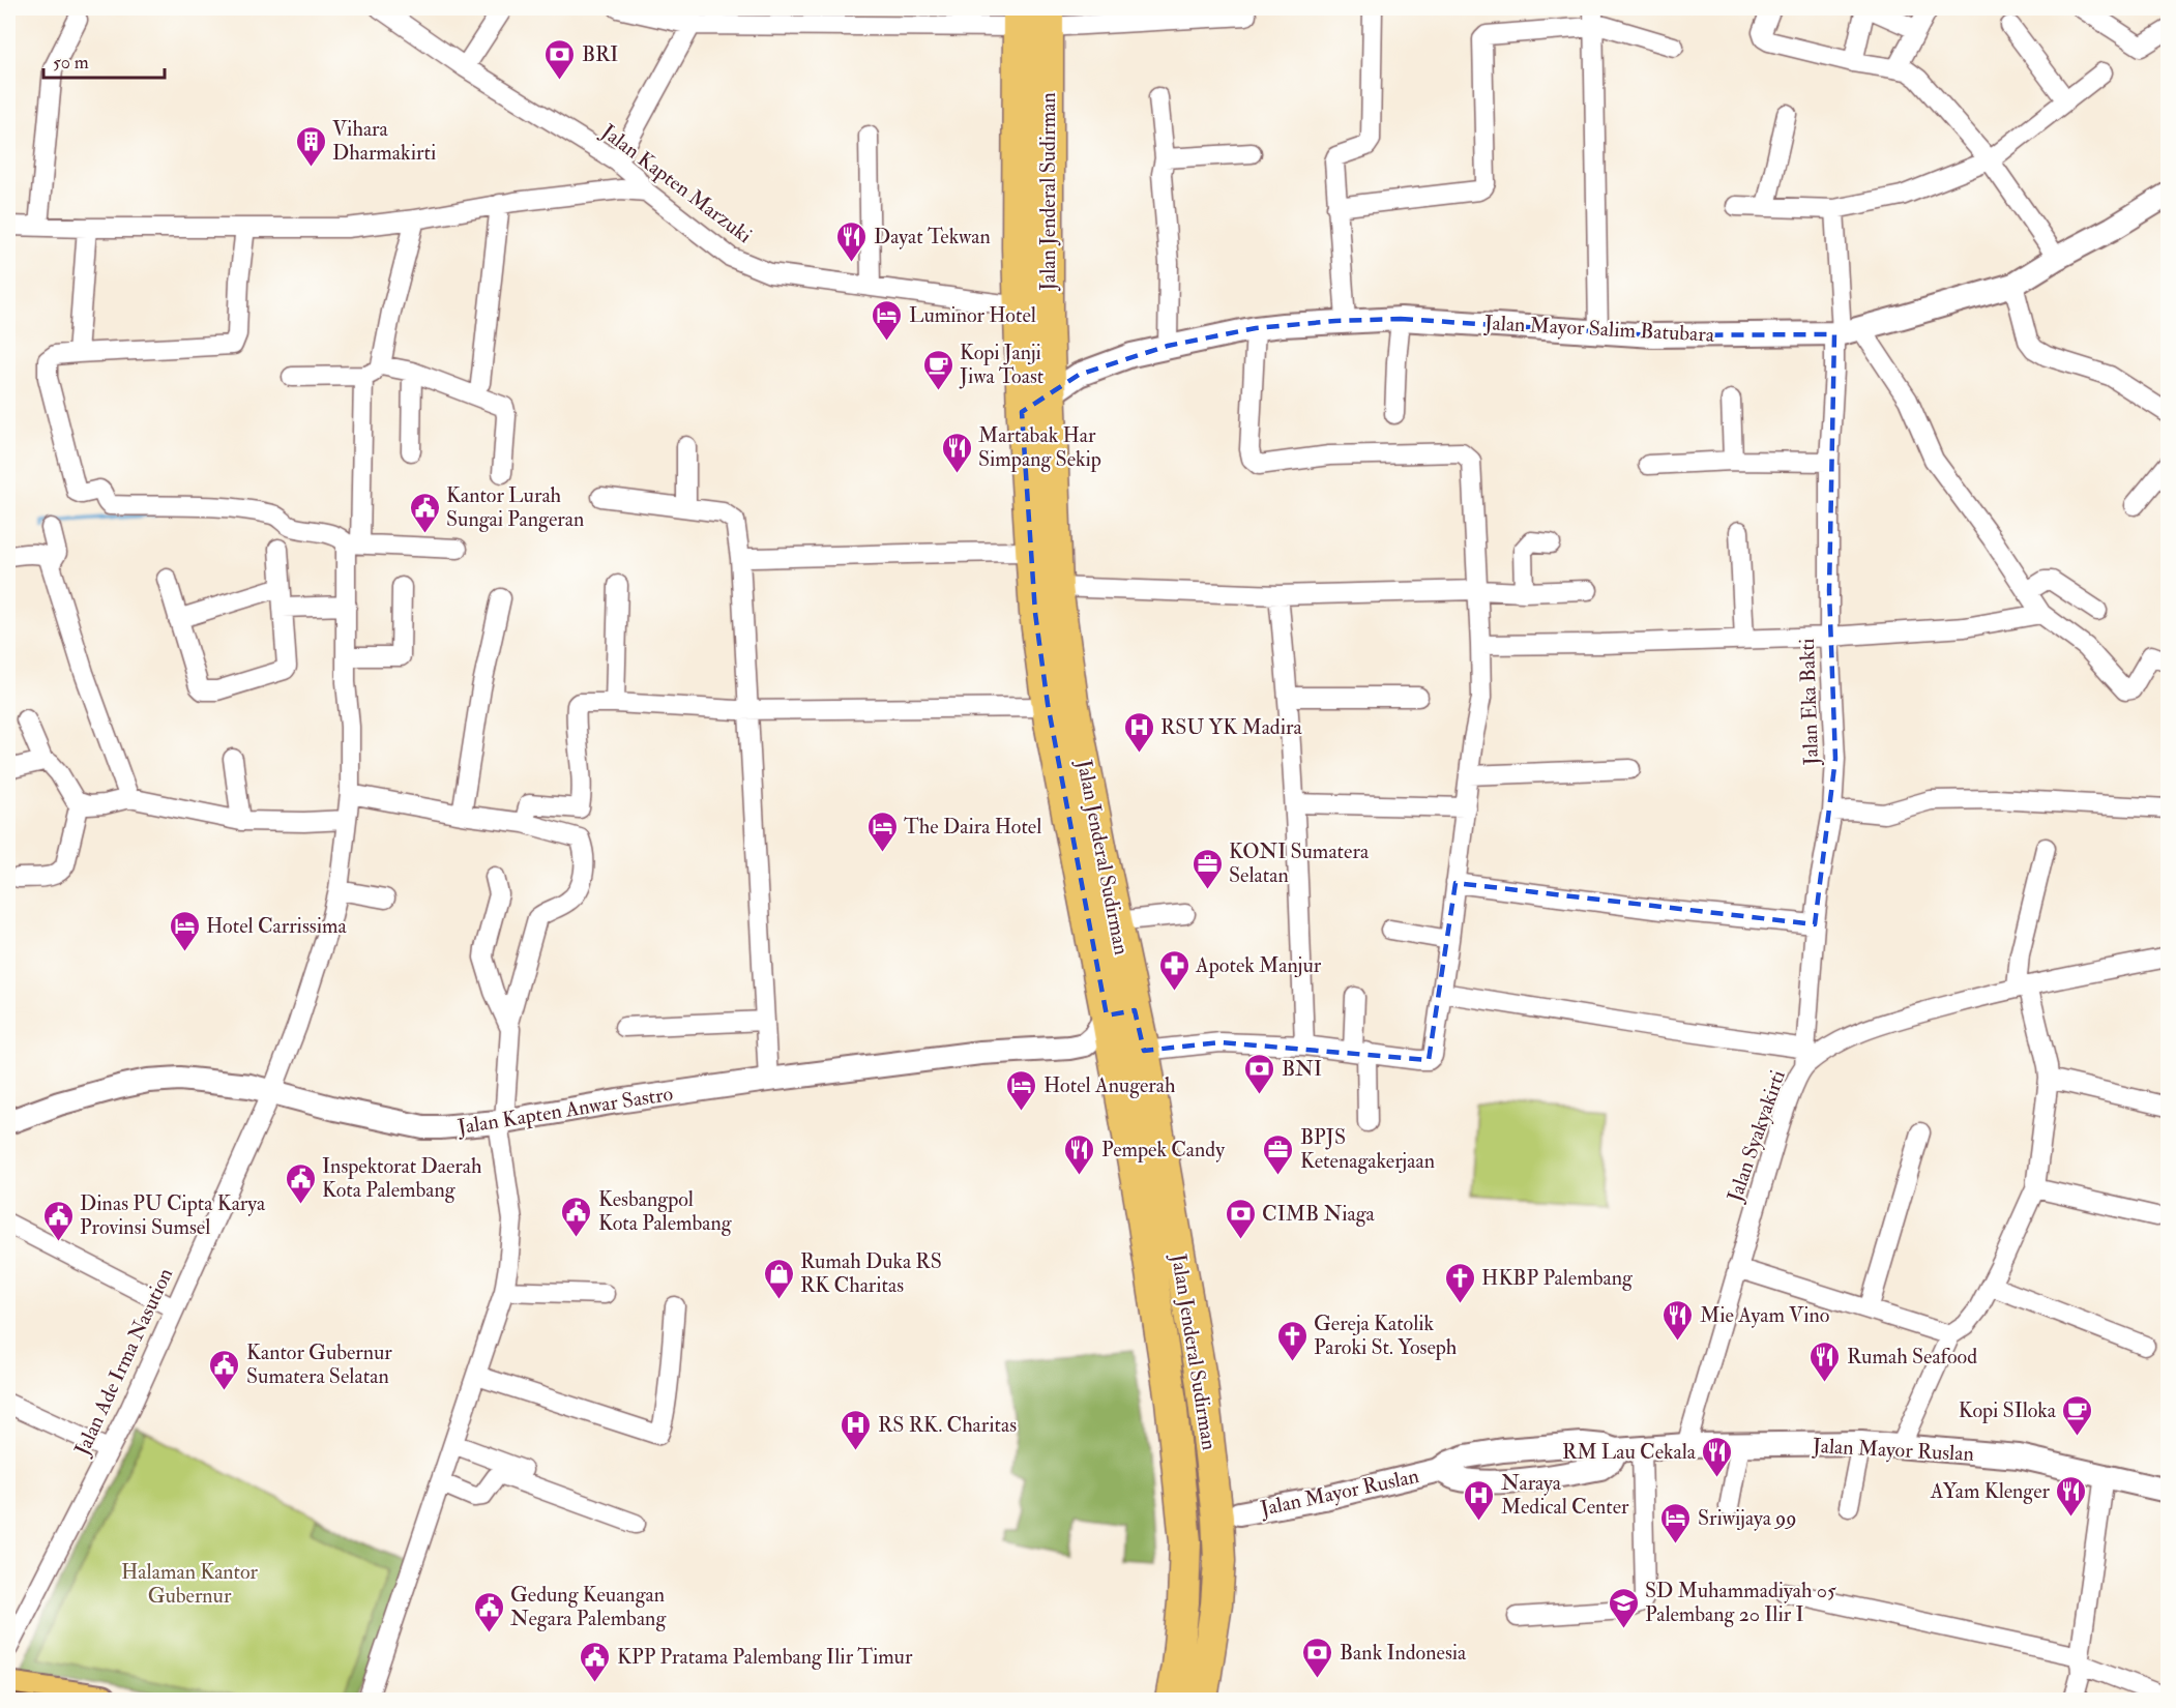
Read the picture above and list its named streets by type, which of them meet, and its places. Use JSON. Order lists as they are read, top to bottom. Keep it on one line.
{"streets":{"highway":["Jalan Jenderal Sudirman"],"street":["Jalan Kapten Marzuki","Jalan Mayor Salim Batubara","Jalan Eka Bakti","Jalan Kapten Anwar Sastro","Jalan Syakyakirti","Jalan Ade Irma Nasution","Jalan Mayor Ruslan"]},"crossings":[["Jalan Kapten Marzuki","Jalan Jenderal Sudirman"],["Jalan Jenderal Sudirman","Jalan Mayor Salim Batubara"],["Jalan Jenderal Sudirman","Jalan Kapten Anwar Sastro"],["Jalan Mayor Salim Batubara","Jalan Eka Bakti"],["Jalan Eka Bakti","Jalan Syakyakirti"],["Jalan Kapten Anwar Sastro","Jalan Ade Irma Nasution"],["Jalan Syakyakirti","Jalan Mayor Ruslan"]],"parks":["Halaman Kantor Gubernur"],"places":{"bank":["BRI","BNI","CIMB Niaga","Bank Indonesia"],"building":["Vihara Dharmakirti"],"restaurant":["Dayat Tekwan","Martabak Har Simpang Sekip","Pempek Candy","Mie Ayam Vino","Rumah Seafood","RM Lau Cekala","AYam Klenger"],"hotel":["Luminor Hotel","The Daira Hotel","Hotel Carrissima","Hotel Anugerah","Sriwijaya 99"],"cafe":["Kopi Janji Jiwa Toast","Kopi SIloka"],"public building":["Kantor Lurah Sungai Pangeran","Inspektorat Daerah Kota Palembang","Kesbangpol Kota Palembang","Dinas PU Cipta Karya Provinsi Sumsel","Kantor Gubernur Sumatera Selatan","Gedung Keuangan Negara Palembang","KPP Pratama Palembang Ilir Timur"],"hospital":["RSU YK Madira","RS RK. Charitas","Naraya Medical Center"],"office":["KONI Sumatera Selatan","BPJS Ketenagakerjaan"],"pharmacy":["Apotek Manjur"],"shop":["Rumah Duka RS RK Charitas"],"church":["HKBP Palembang","Gereja Katolik Paroki St. Yoseph"],"school or university":["SD Muhammadiyah 05 Palembang 20 Ilir I"]},"scale_bar":"50 m"}
